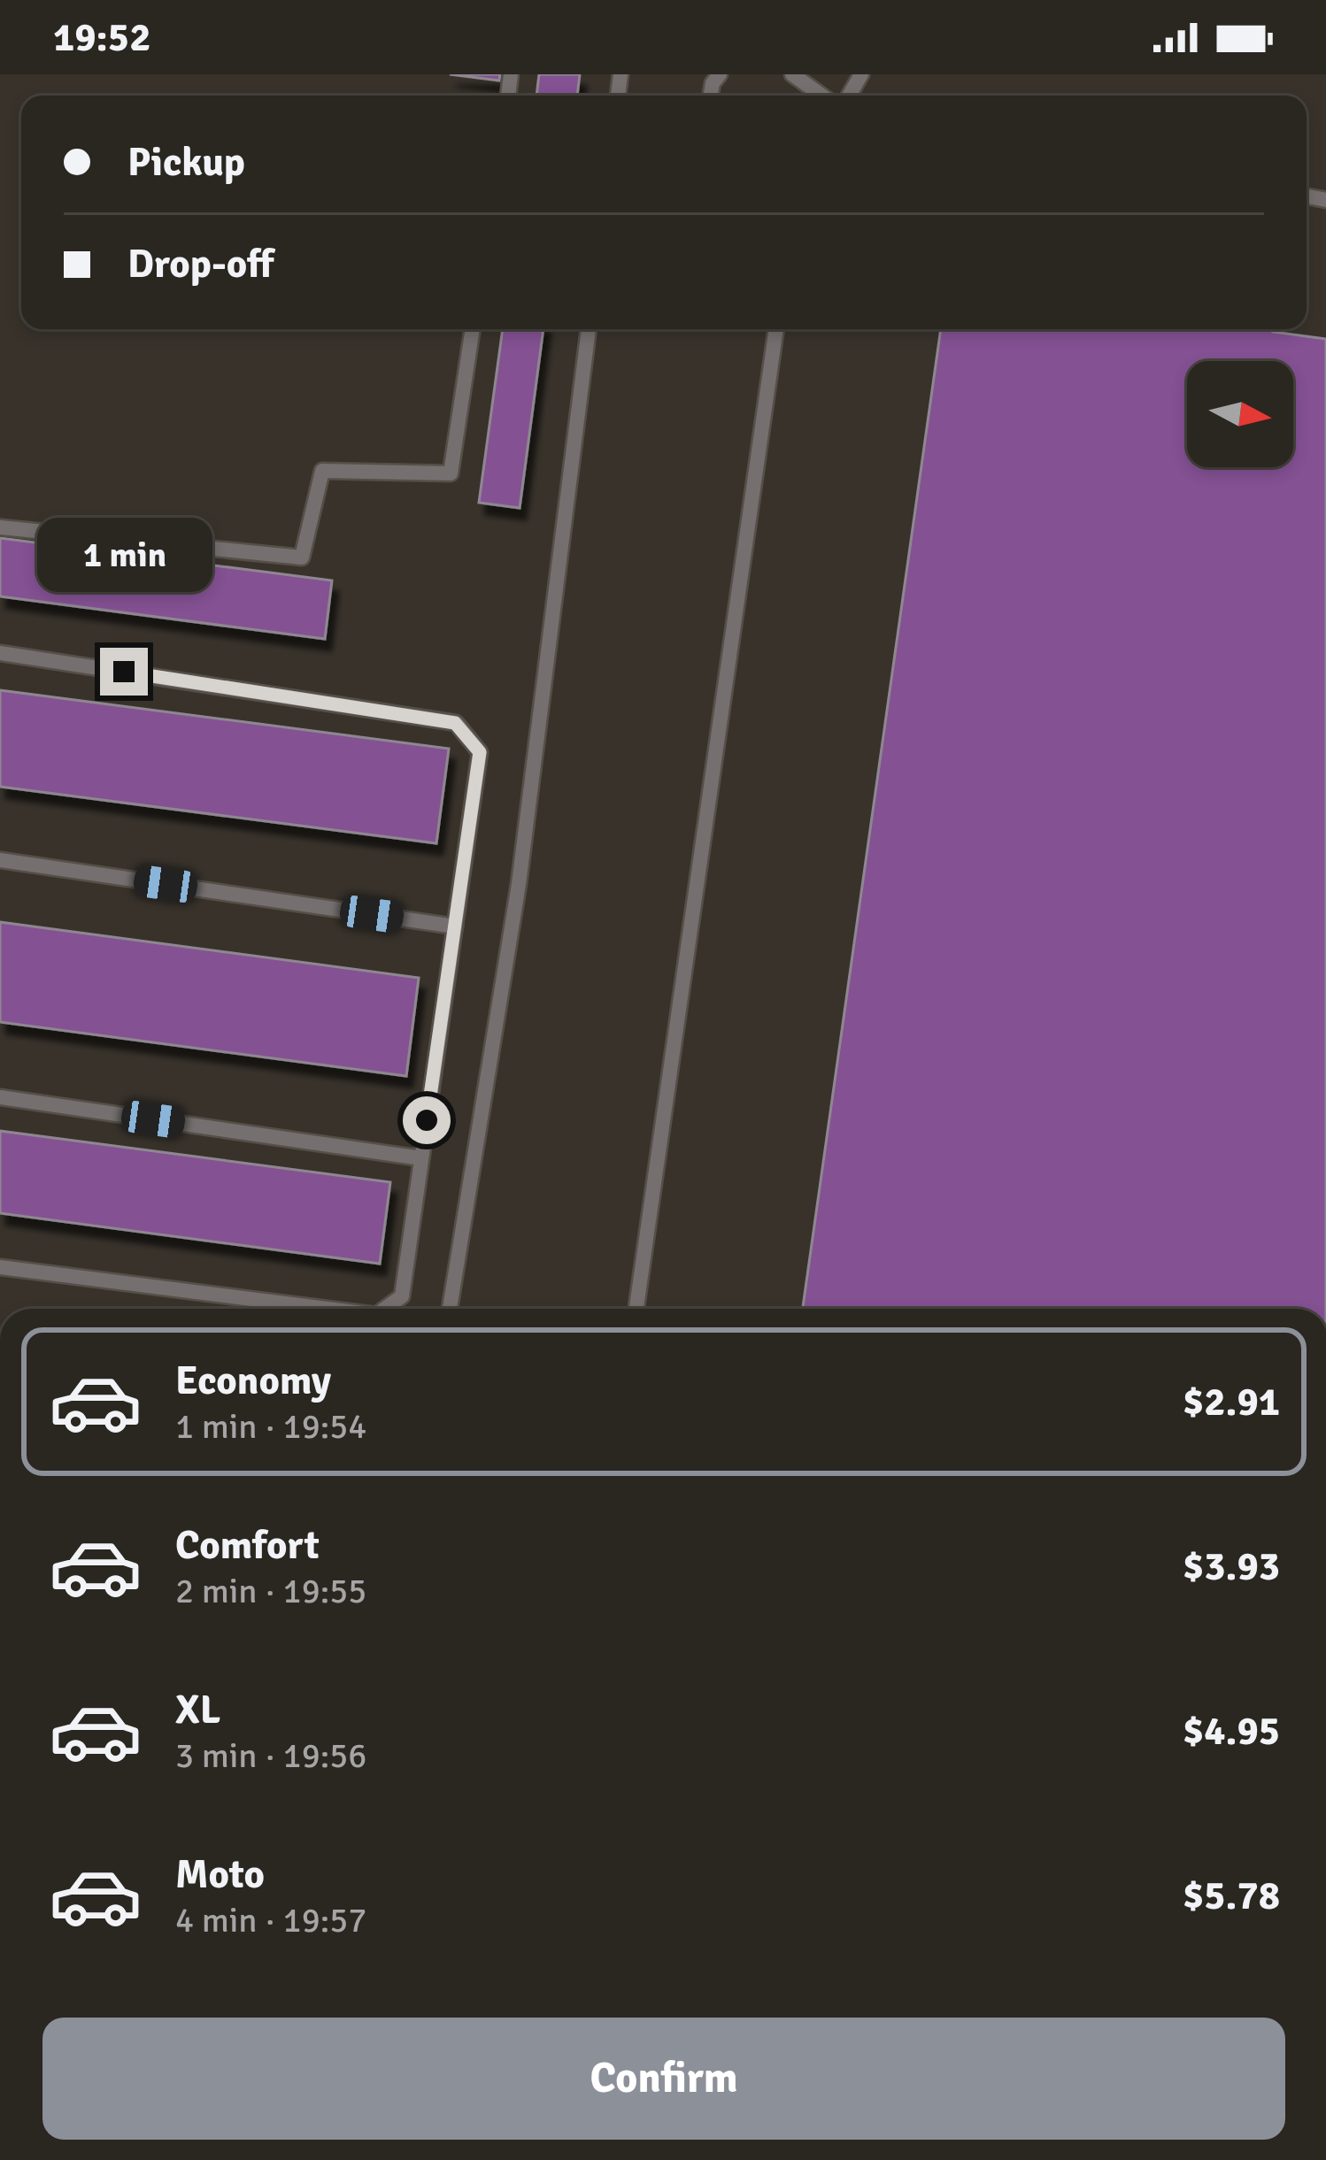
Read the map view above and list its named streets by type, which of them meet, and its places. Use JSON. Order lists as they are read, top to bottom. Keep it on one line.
{"north":"right","page":{"status":"19:52","banner":["Pickup","Drop-off"],"bubble":"1 min","list":[{"name":"Economy","note":"1 min · 19:54","value":"$2.91"},{"name":"Comfort","note":"2 min · 19:55","value":"$3.93"},{"name":"XL","note":"3 min · 19:56","value":"$4.95"},{"name":"Moto","note":"4 min · 19:57","value":"$5.78"}],"buttons":"Confirm"}}
